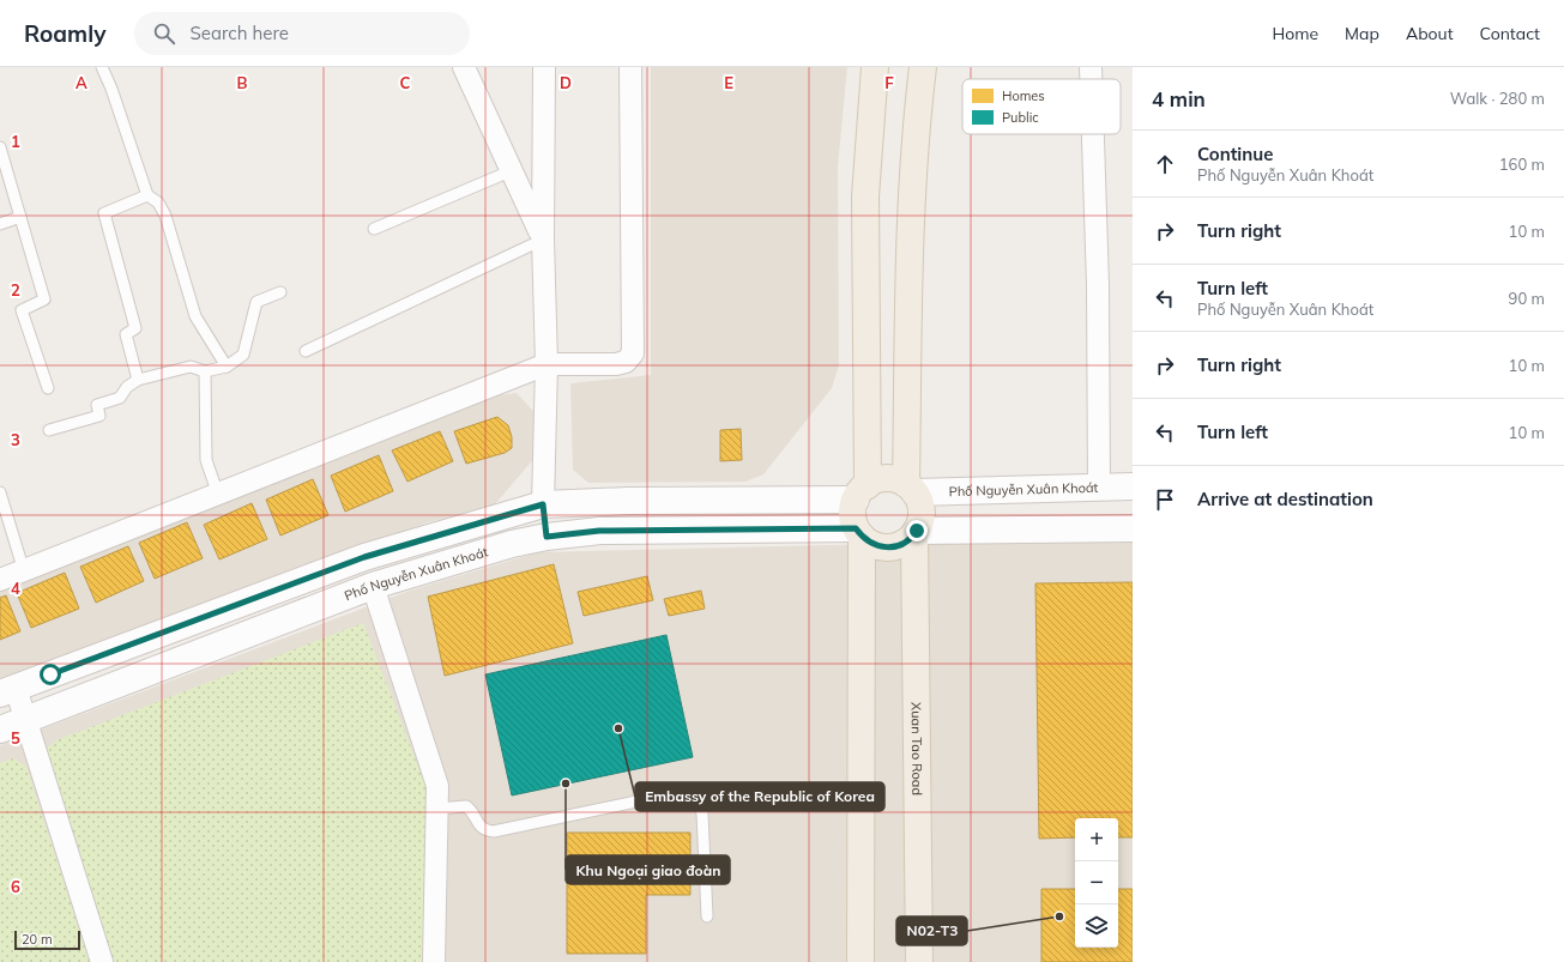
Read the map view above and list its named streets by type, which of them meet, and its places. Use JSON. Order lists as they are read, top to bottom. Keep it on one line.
{"streets":{"main road":["Xuan Tao Road"],"street":["Phố Nguyễn Xuân Khoát"]},"crossings":[["Phố Nguyễn Xuân Khoát","Xuan Tao Road"]],"places":["Embassy of the Republic of Korea","Khu Ngoại giao đoàn","N02-T3"],"legend":["Homes","Public"],"scale_bar":"20 m","page":{"header":"Roamly","search":"Search here","nav":["Home","Map","About","Contact"],"heading":["4 min","Walk · 280 m"],"list":[["Continue","Phố Nguyễn Xuân Khoát","160 m"],["Turn right","10 m"],["Turn left","Phố Nguyễn Xuân Khoát","90 m"],["Turn right","10 m"],["Turn left","10 m"],"Arrive at destination"],"map_buttons":["+","−"],"scale":"20 m"},"grid":{"columns":["A","B","C","D","E","F"],"rows":["1","2","3","4","5","6"]}}
